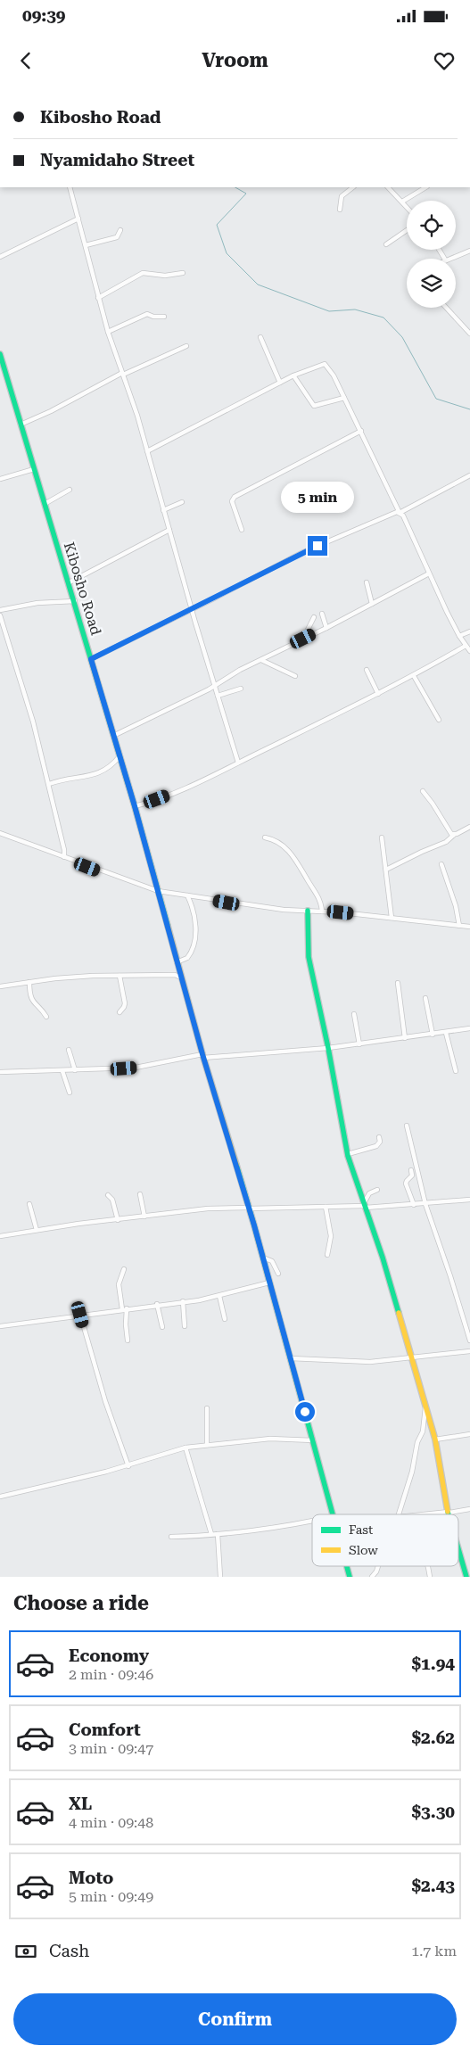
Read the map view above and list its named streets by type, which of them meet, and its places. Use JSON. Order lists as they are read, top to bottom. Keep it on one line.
{"streets":{"street":["Kibosho Road"]},"legend":["Fast","Slow"],"page":{"status":"09:39","header":"Vroom","banner":["Kibosho Road","Nyamidaho Street"],"bubble":"5 min","heading":"Choose a ride","list":[{"name":"Economy","note":"2 min · 09:46","value":"$1.94"},{"name":"Comfort","note":"3 min · 09:47","value":"$2.62"},{"name":"XL","note":"4 min · 09:48","value":"$3.30"},{"name":"Moto","note":"5 min · 09:49","value":"$2.43"}],"pay":["Cash","1.7 km"],"buttons":"Confirm"}}
